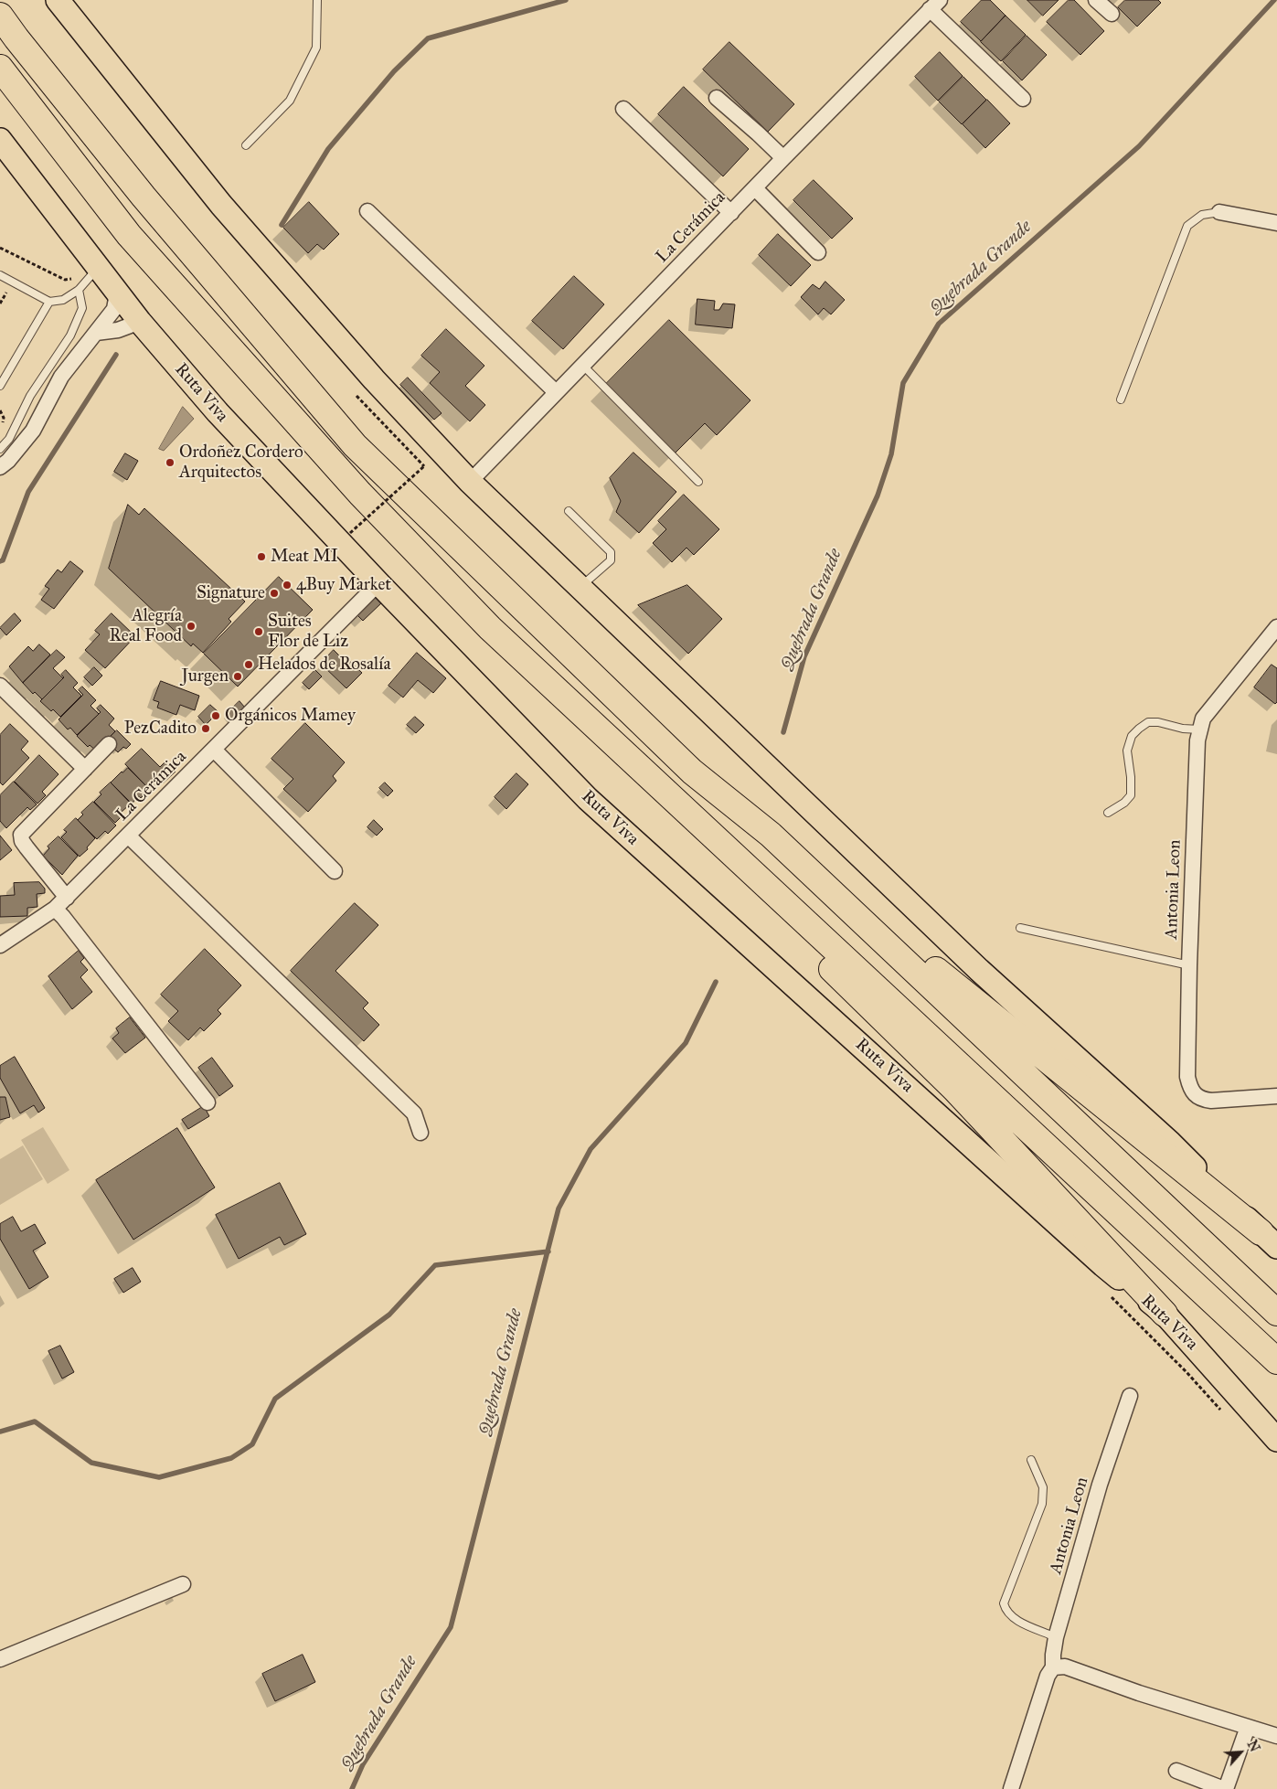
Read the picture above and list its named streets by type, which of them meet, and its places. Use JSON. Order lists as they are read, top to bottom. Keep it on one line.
{"streets":{"main road":["Ruta Viva"],"street":["La Cerámica","Antonia Leon"]},"crossings":[["La Cerámica","Ruta Viva"]],"water":["Quebrada Grande"],"places":["Ordoñez Cordero Arquitectos","Meat MI","4Buy Market","Signature","Alegría Real Food","Suites Flor de Liz","Helados de Rosalía","Jurgen","Orgánicos Mamey","PezCadito"],"north":"top right"}
